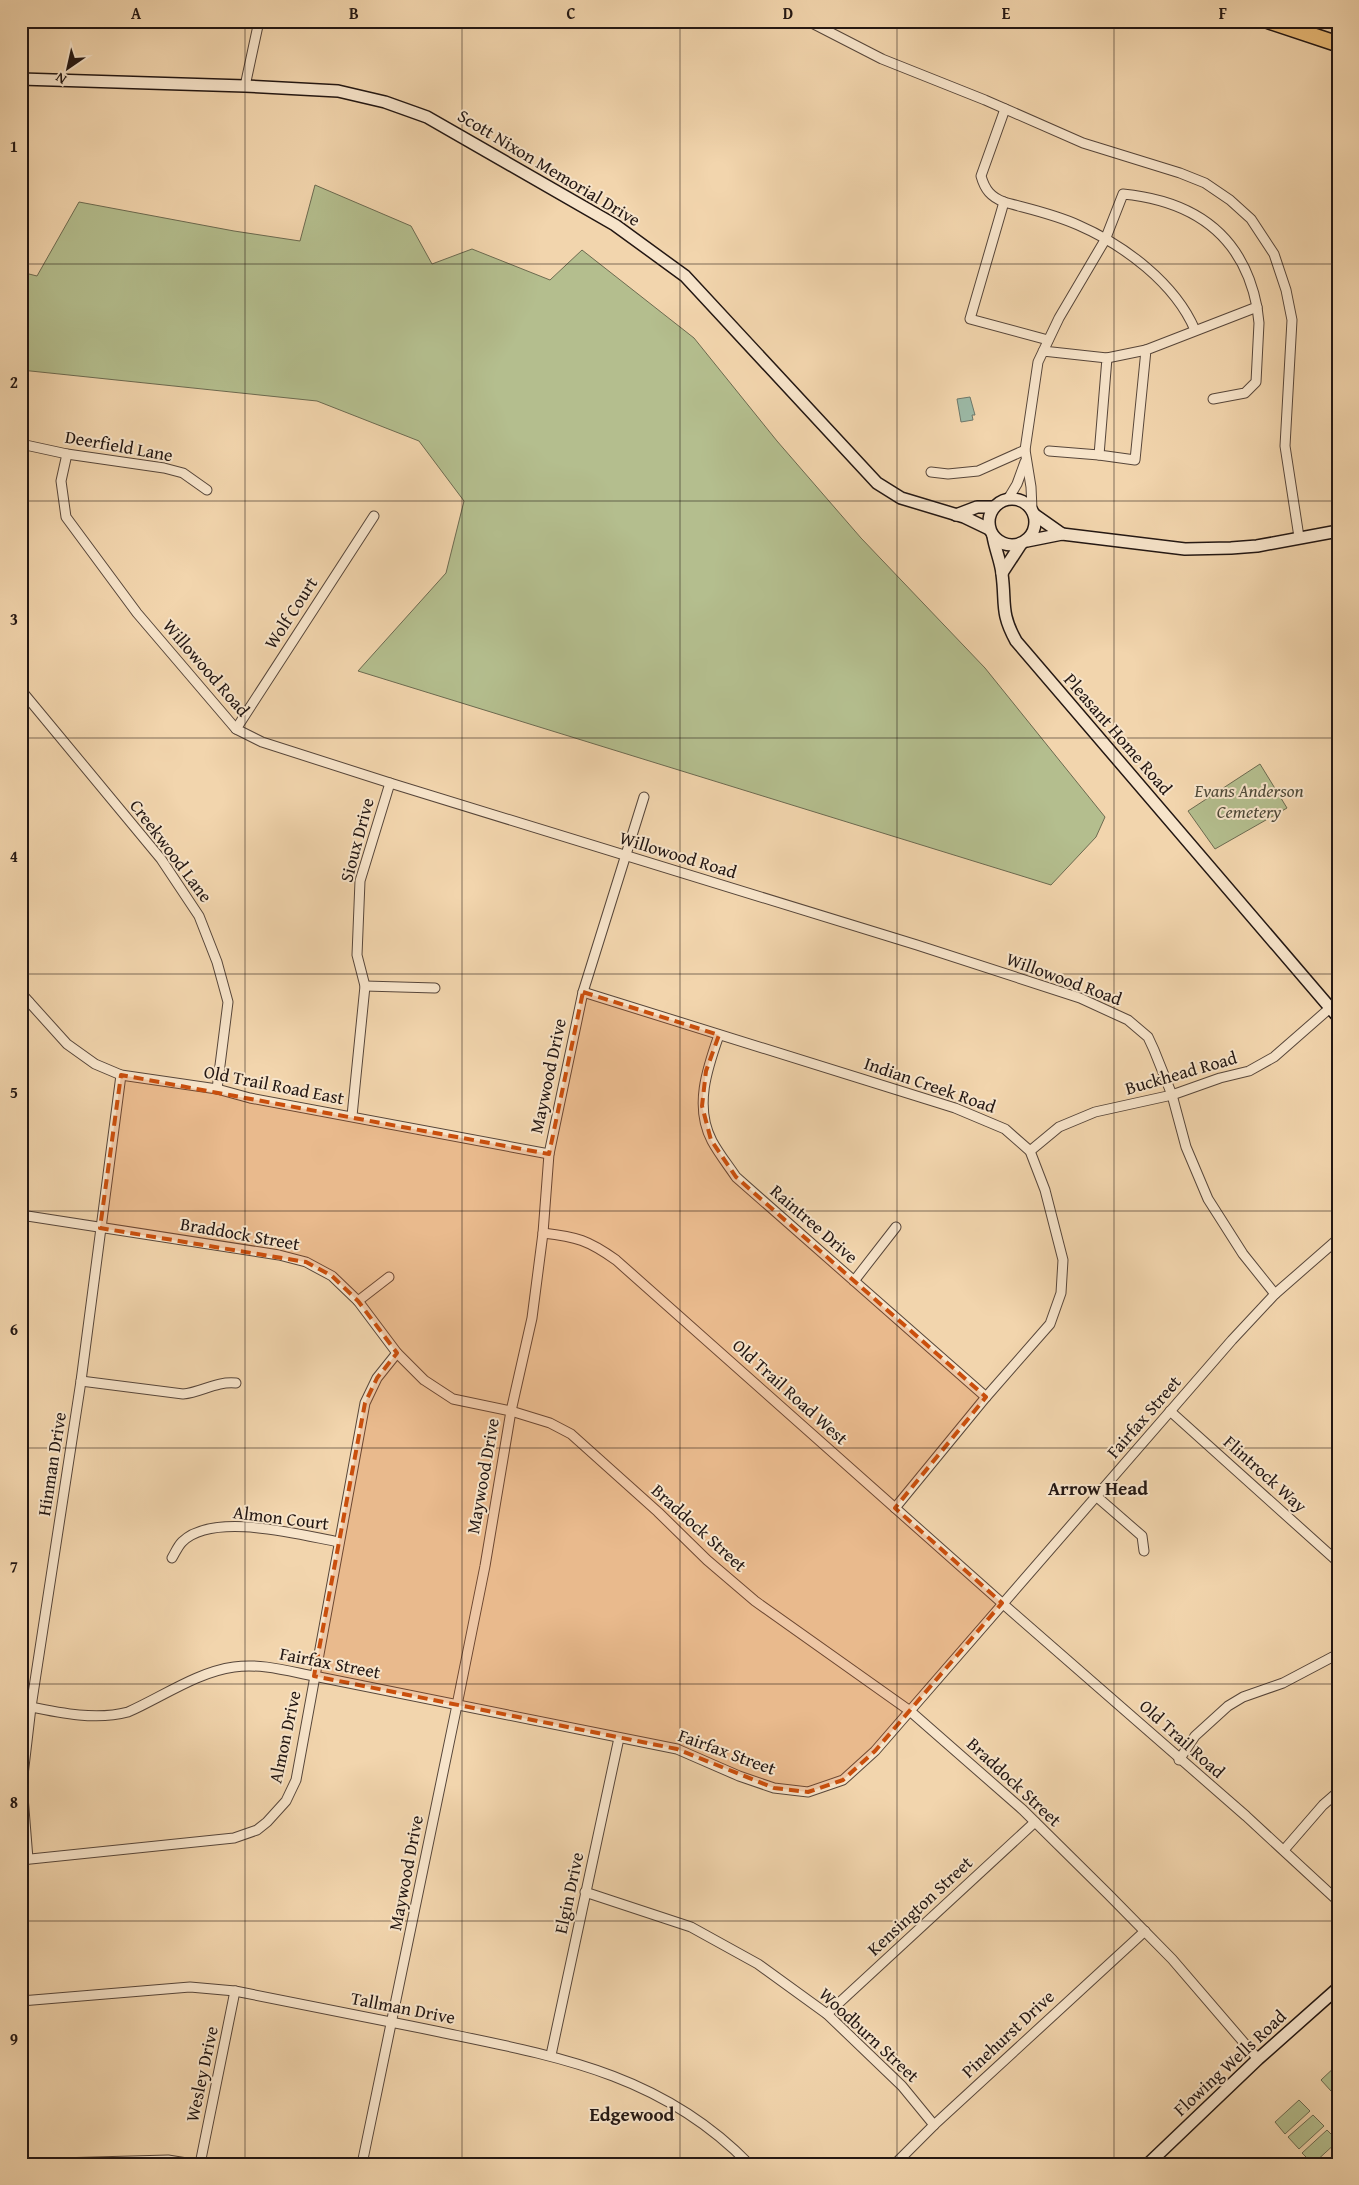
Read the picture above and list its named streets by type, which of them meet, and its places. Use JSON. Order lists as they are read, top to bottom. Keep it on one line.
{"streets":{"main road":["Scott Nixon Memorial Drive","Pleasant Home Road","Flowing Wells Road"],"street":["Deerfield Lane","Wolf Court","Willowood Road","Sioux Drive","Creekwood Lane","Buckhead Road","Maywood Drive","Old Trail Road East","Indian Creek Road","Raintree Drive","Braddock Street","Old Trail Road West","Fairfax Street","Hinman Drive","Flintrock Way","Almon Court","Almon Drive","Old Trail Road","Elgin Drive","Kensington Street","Tallman Drive","Pinehurst Drive","Woodburn Street","Wesley Drive"]},"crossings":[["Scott Nixon Memorial Drive","Pleasant Home Road"],["Deerfield Lane","Willowood Road"],["Wolf Court","Willowood Road"],["Willowood Road","Sioux Drive"],["Willowood Road","Buckhead Road"],["Willowood Road","Maywood Drive"],["Willowood Road","Fairfax Street"],["Pleasant Home Road","Buckhead Road"],["Sioux Drive","Old Trail Road East"],["Creekwood Lane","Old Trail Road East"],["Buckhead Road","Indian Creek Road"],["Maywood Drive","Old Trail Road East"],["Maywood Drive","Indian Creek Road"],["Maywood Drive","Braddock Street"],["Maywood Drive","Old Trail Road West"],["Maywood Drive","Fairfax Street"],["Maywood Drive","Tallman Drive"],["Old Trail Road East","Hinman Drive"],["Indian Creek Road","Raintree Drive"],["Indian Creek Road","Old Trail Road West"],["Braddock Street","Fairfax Street"],["Braddock Street","Hinman Drive"],["Braddock Street","Almon Drive"],["Braddock Street","Kensington Street"],["Braddock Street","Pinehurst Drive"],["Braddock Street","Flowing Wells Road"],["Old Trail Road West","Fairfax Street"],["Old Trail Road West","Old Trail Road"],["Fairfax Street","Hinman Drive"],["Fairfax Street","Flintrock Way"],["Fairfax Street","Almon Drive"],["Fairfax Street","Old Trail Road"],["Fairfax Street","Elgin Drive"],["Hinman Drive","Almon Drive"],["Almon Court","Almon Drive"],["Elgin Drive","Tallman Drive"],["Elgin Drive","Woodburn Street"],["Kensington Street","Woodburn Street"],["Tallman Drive","Wesley Drive"],["Pinehurst Drive","Woodburn Street"]],"districts":["Arrow Head","Edgewood"],"parks":["Evans Anderson Cemetery"],"north":"bottom left","grid":{"columns":["A","B","C","D","E","F"],"rows":["1","2","3","4","5","6","7","8","9"]}}
